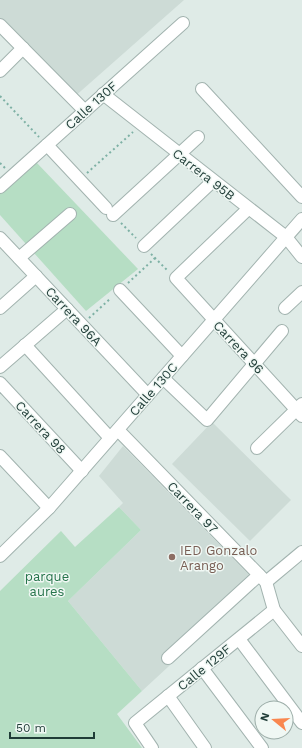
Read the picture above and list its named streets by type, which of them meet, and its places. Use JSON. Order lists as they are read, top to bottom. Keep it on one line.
{"streets":{"street":["Calle 130F","Carrera 95B","Carrera 96A","Carrera 96","Calle 130C","Carrera 98","Carrera 97","Calle 129F"]},"crossings":[["Calle 130F","Carrera 95B"],["Carrera 95B","Carrera 96"],["Carrera 95B","Calle 130C"],["Carrera 96A","Calle 130C"],["Carrera 96","Calle 130C"],["Calle 130C","Carrera 98"],["Calle 130C","Carrera 97"],["Carrera 97","Calle 129F"]],"parks":["parque aures"],"places":["IED Gonzalo Arango"],"scale_bar":"50 m","north":"left"}
